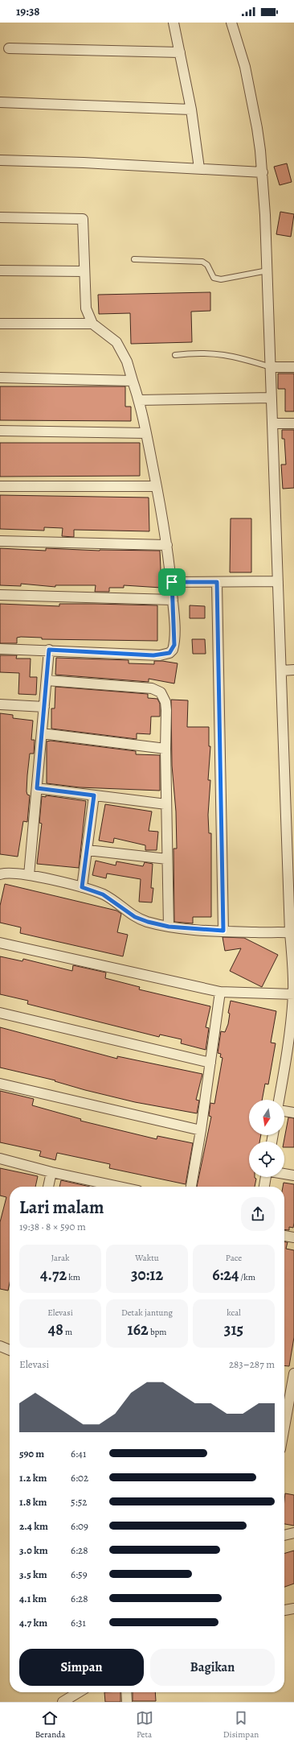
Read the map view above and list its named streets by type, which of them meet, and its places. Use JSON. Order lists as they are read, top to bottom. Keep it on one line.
{"north":"bottom","page":{"status":"19:38","heading":["Lari malam","19:38 · 8 × 590 m"],"stats":[["Jarak","4.72 km"],["Waktu","30:12"],["Pace","6:24 /km"],["Elevasi","48 m"],["Detak jantung","162 bpm"],["kcal","315"]],"chart":["Elevasi","283–287 m"],"list":[{"name":"590 m","note":"6:41"},{"name":"1.2 km","note":"6:02"},{"name":"1.8 km","note":"5:52"},{"name":"2.4 km","note":"6:09"},{"name":"3.0 km","note":"6:28"},{"name":"3.5 km","note":"6:59"},{"name":"4.1 km","note":"6:28"},{"name":"4.7 km","note":"6:31"}],"buttons":["Simpan","Bagikan"],"tabs":["Beranda","Peta","Disimpan"]}}
